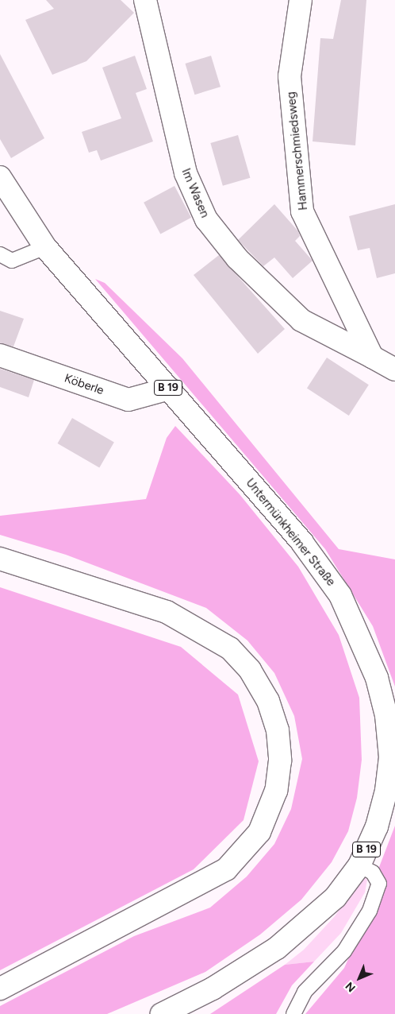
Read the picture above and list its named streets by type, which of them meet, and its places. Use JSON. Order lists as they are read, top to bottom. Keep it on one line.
{"streets":{"main road":["Hammerschmiedsweg","Im Wasen","Köberle","B 19","Untermünkheimer Straße"]},"crossings":[["Hammerschmiedsweg","Im Wasen"],["Köberle","Untermünkheimer Straße"]],"north":"bottom left"}
